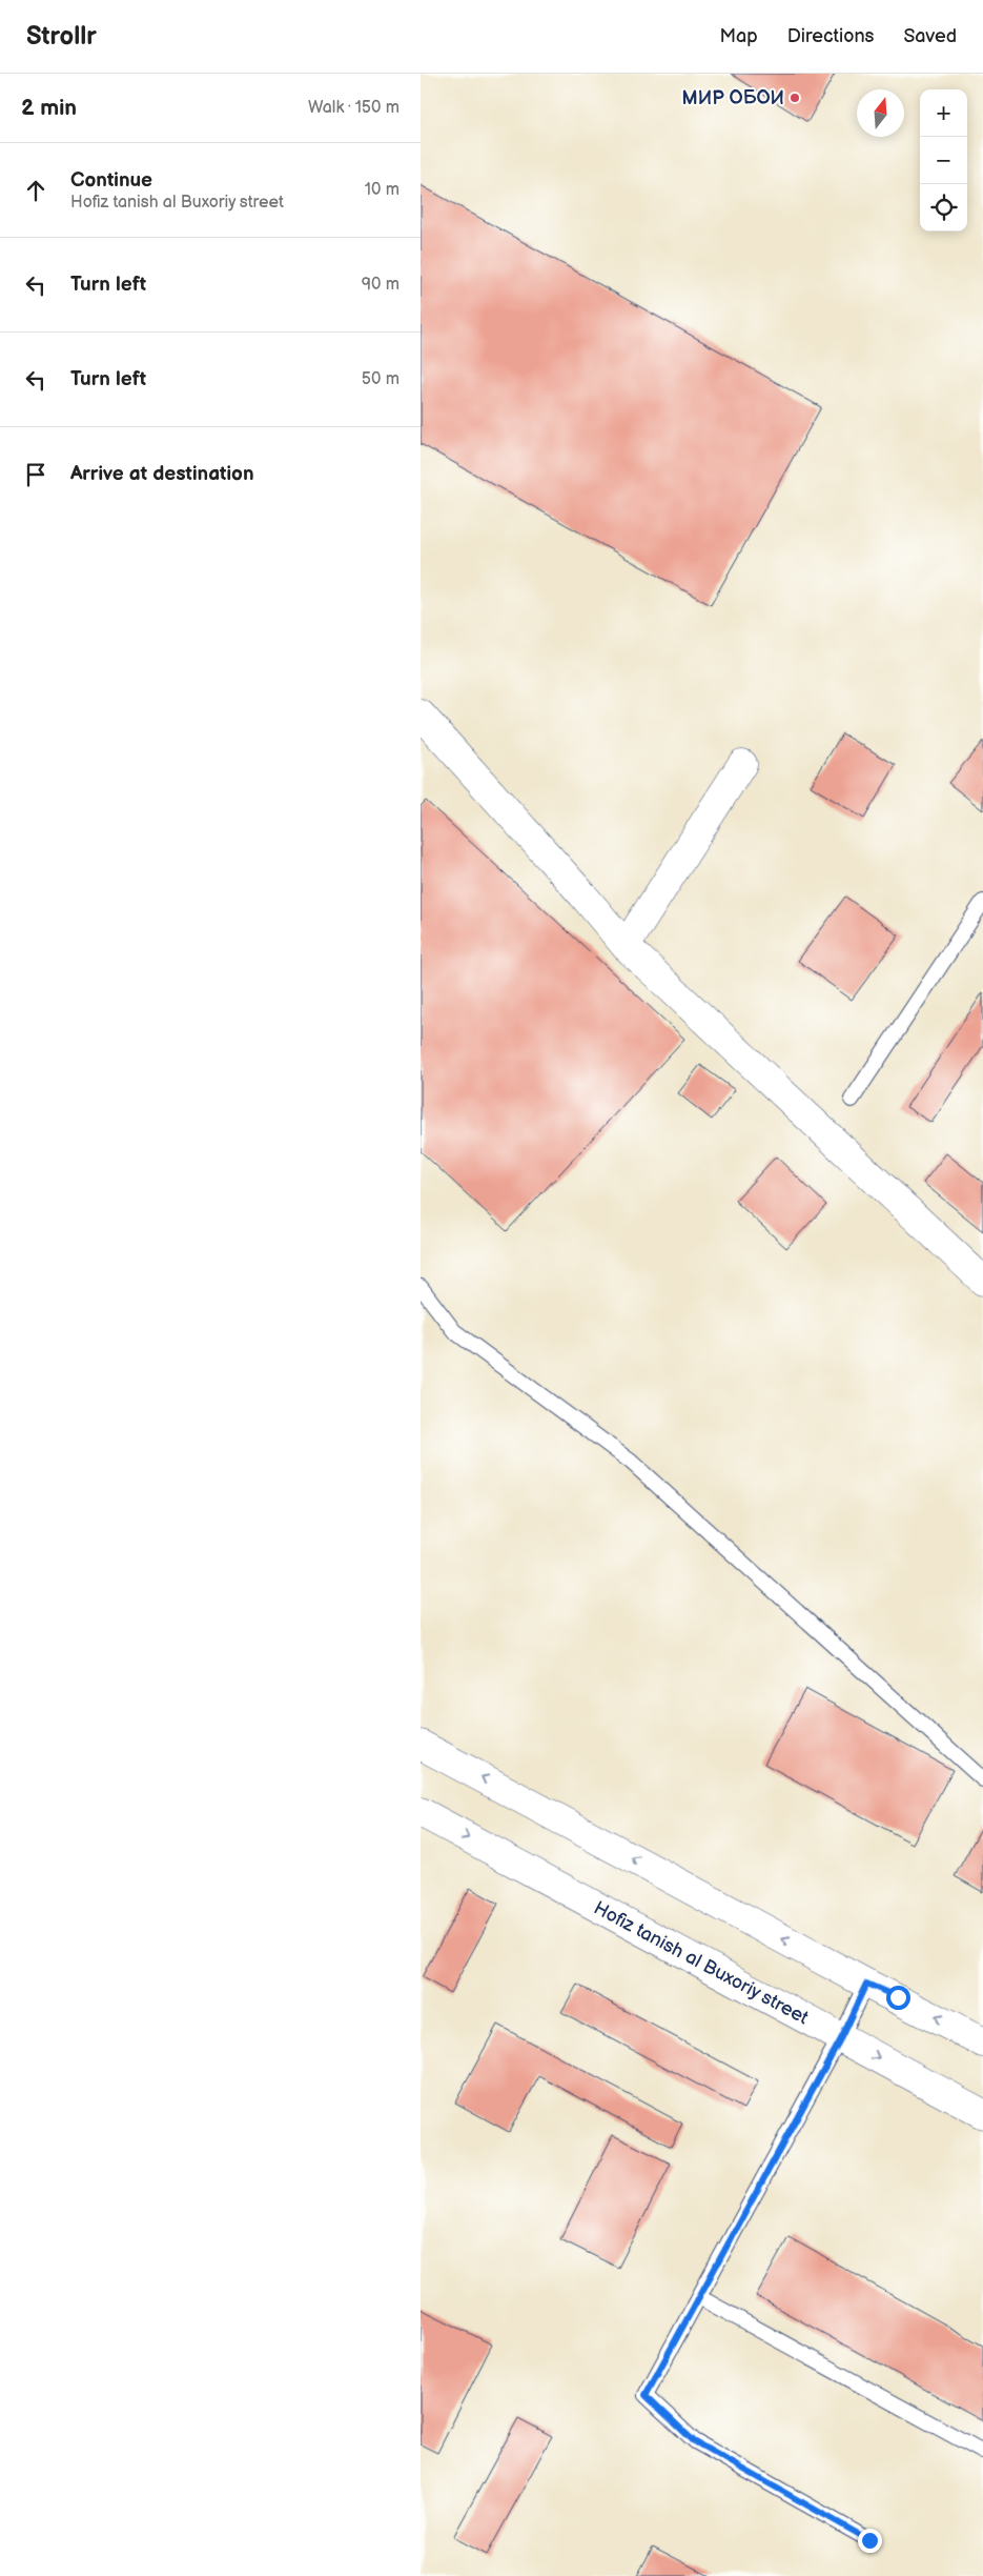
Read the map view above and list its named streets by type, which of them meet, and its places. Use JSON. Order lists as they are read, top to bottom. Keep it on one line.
{"streets":{"main road":["Hofiz tanish al Buxoriy street"]},"places":["МИР ОБОИ"],"north":"top","page":{"header":"Strollr","nav":["Map","Directions","Saved"],"heading":["2 min","Walk · 150 m"],"map_buttons":["+","−"],"list":[["Continue","Hofiz tanish al Buxoriy street","10 m"],["Turn left","90 m"],["Turn left","50 m"],"Arrive at destination"]}}
